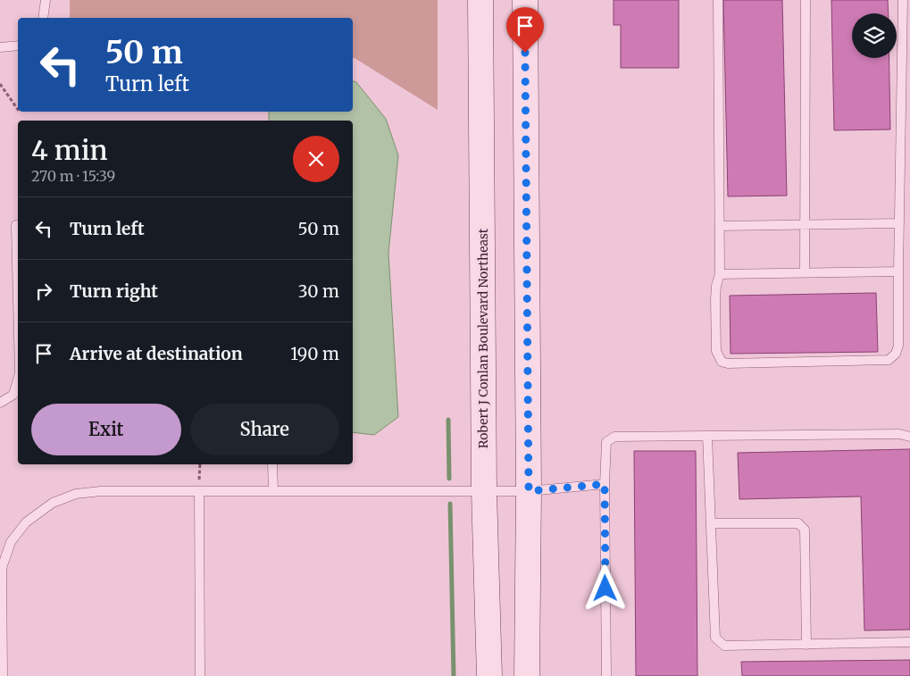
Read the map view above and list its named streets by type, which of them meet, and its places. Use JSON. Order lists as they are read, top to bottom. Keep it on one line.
{"streets":{"main road":["Robert J Conlan Boulevard Northeast"]},"page":{"turn":["50 m","Turn left"],"heading":["4 min","270 m · 15:39"],"list":[{"name":"Turn left","value":"50 m"},{"name":"Turn right","value":"30 m"},{"name":"Arrive at destination","value":"190 m"}],"buttons":["Exit","Share"]}}
